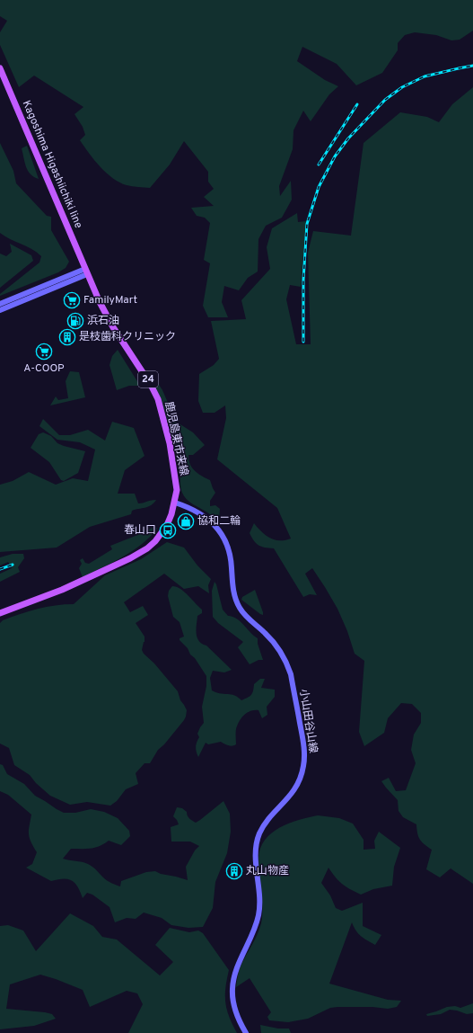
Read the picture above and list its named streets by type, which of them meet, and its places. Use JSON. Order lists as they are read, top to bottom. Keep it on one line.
{"streets":{"main road":["Kagoshima Higashiichiki line","24","鹿児島東市来線","小山田谷山線"]},"crossings":[["Kagoshima Higashiichiki line","鹿児島東市来線"],["鹿児島東市来線","小山田谷山線"]],"places":{"supermarket":["FamilyMart","A-COOP"],"fuel station":["浜石油"],"building":["是枝歯科クリニック","丸山物産"],"shop":["協和二輪"],"bus stop":["春山口"]}}
